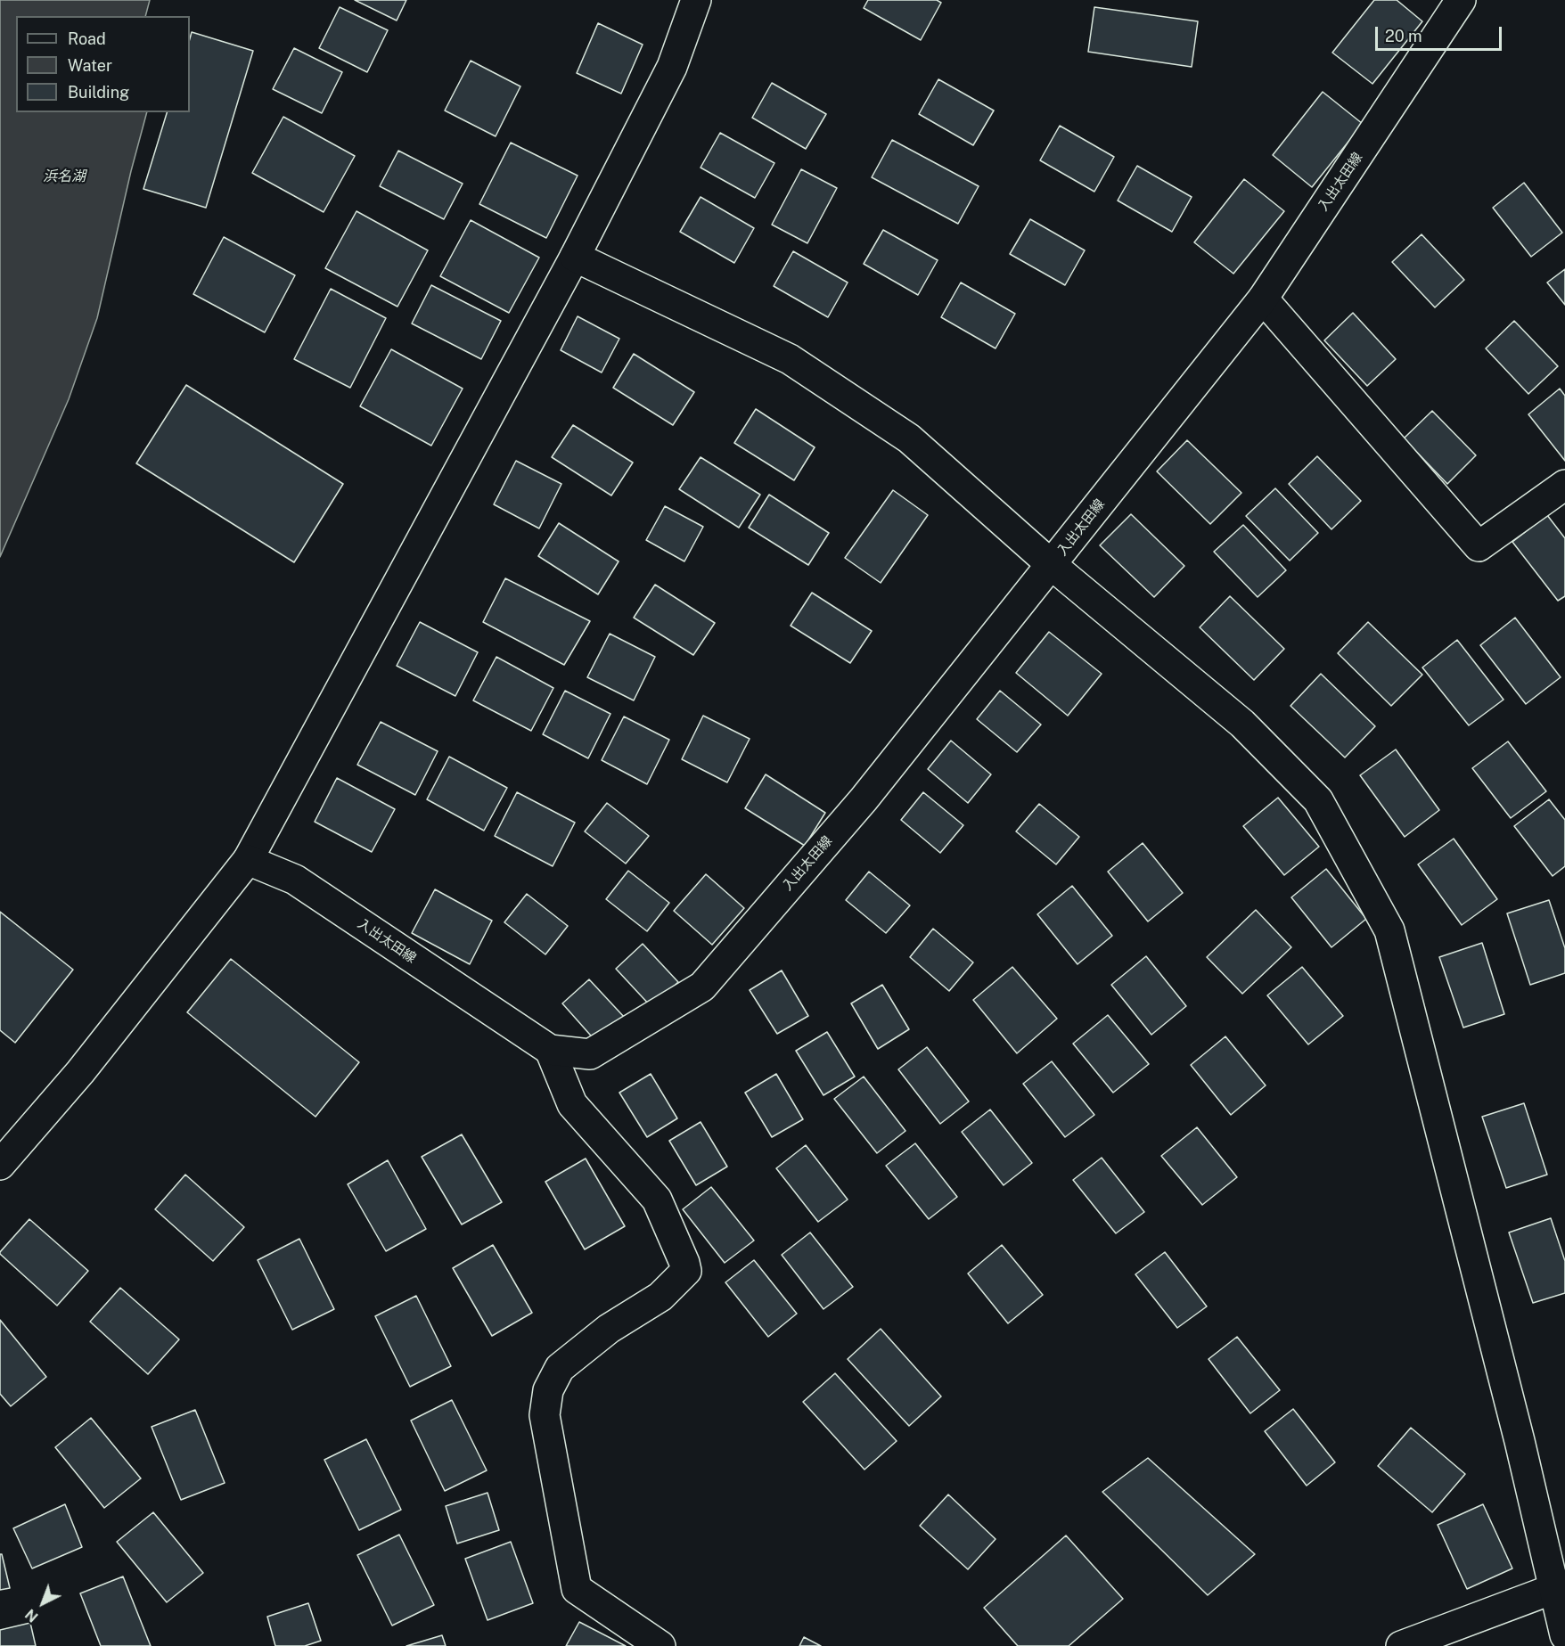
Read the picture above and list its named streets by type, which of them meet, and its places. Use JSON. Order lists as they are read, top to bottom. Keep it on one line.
{"streets":{"street":["入出太田線"]},"water":["浜名湖"],"legend":["Road","Water","Building"],"scale_bar":"20 m","north":"bottom left"}
